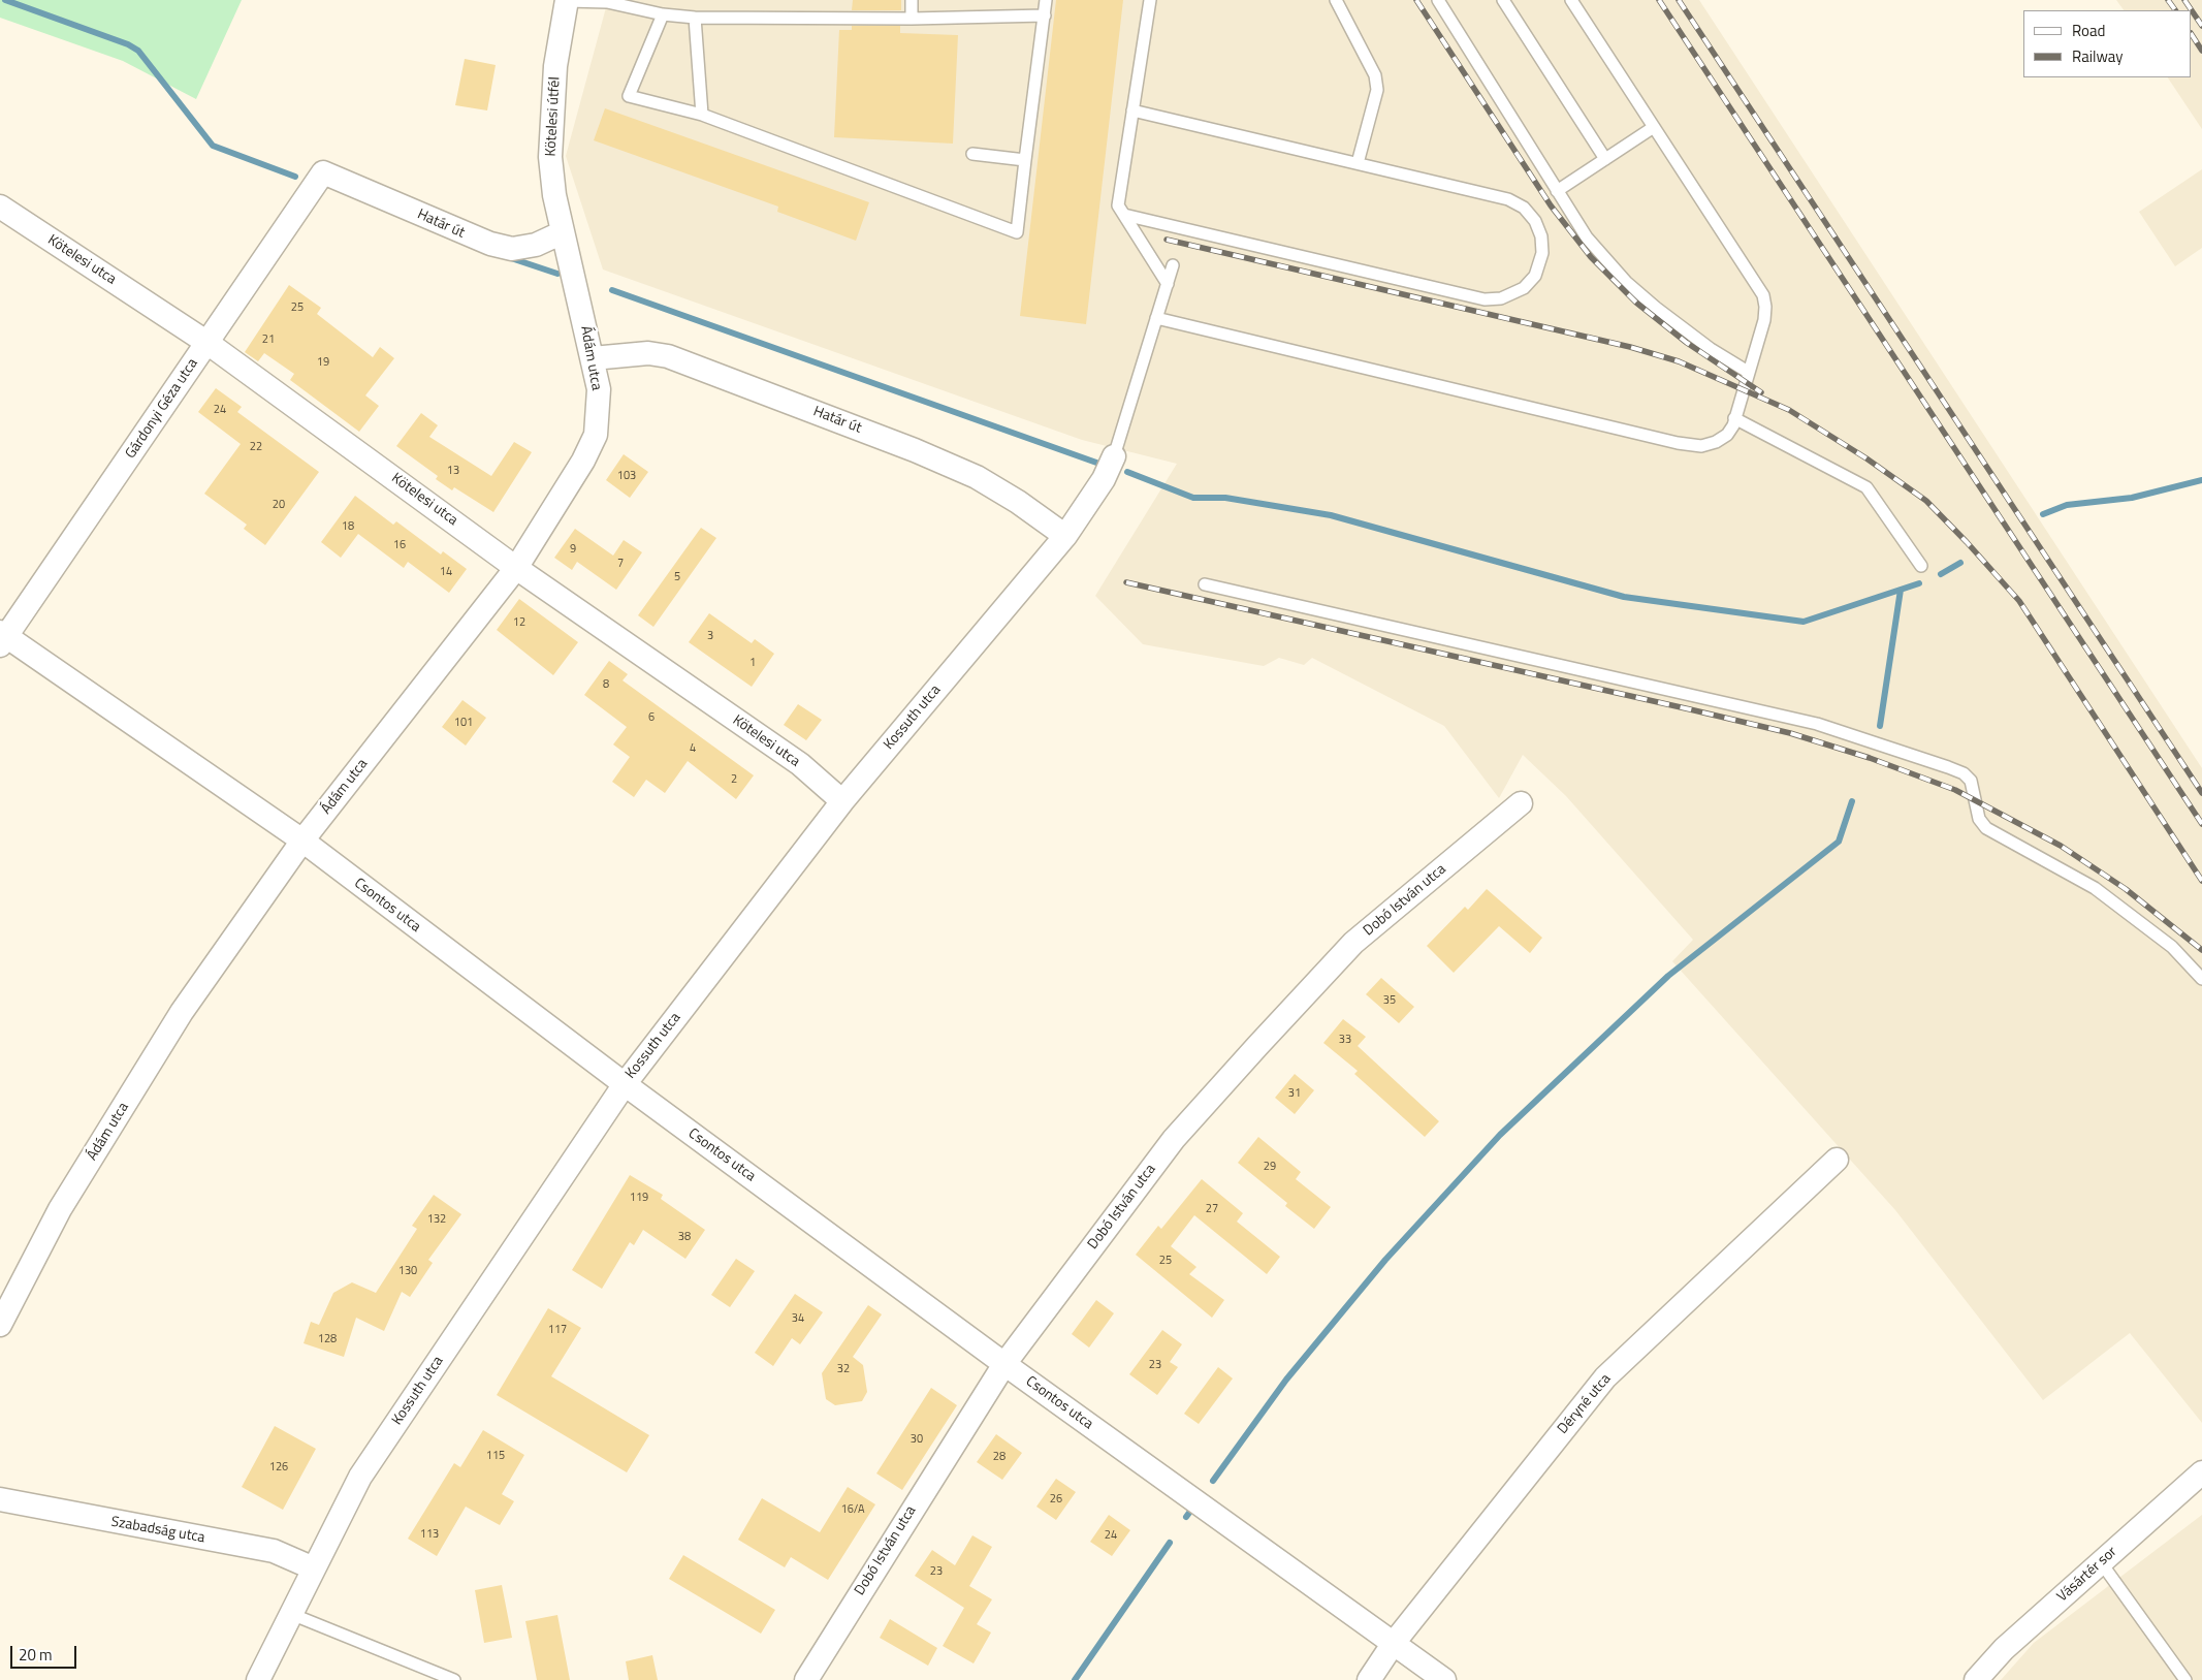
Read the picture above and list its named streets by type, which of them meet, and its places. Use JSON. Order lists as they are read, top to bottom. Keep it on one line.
{"streets":{"street":["Kötelesi útfél","Határ út","Kötelesi utca","Ádám utca","Gárdonyi Géza utca","Kossuth utca","Dobó István utca","Csontos utca","Déryné utca","Szabadság utca","Vásártér sor"]},"crossings":[["Kötelesi útfél","Határ út"],["Kötelesi útfél","Ádám utca"],["Határ út","Ádám utca"],["Határ út","Gárdonyi Géza utca"],["Határ út","Kossuth utca"],["Kötelesi utca","Ádám utca"],["Kötelesi utca","Gárdonyi Géza utca"],["Kötelesi utca","Kossuth utca"],["Ádám utca","Csontos utca"],["Gárdonyi Géza utca","Csontos utca"],["Kossuth utca","Csontos utca"],["Kossuth utca","Szabadság utca"],["Dobó István utca","Csontos utca"],["Csontos utca","Déryné utca"]],"house_numbers":["25","21","19","24","22","13","103","20","18","16","9","7","14","5","12","3","1","8","6","101","4","2","35","33","31","29","119","27","132","38","25","130","34","117","128","23","32","30","115","28","126","26","16/A","113","24","23"],"legend":["Road","Railway"],"scale_bar":"20 m"}
